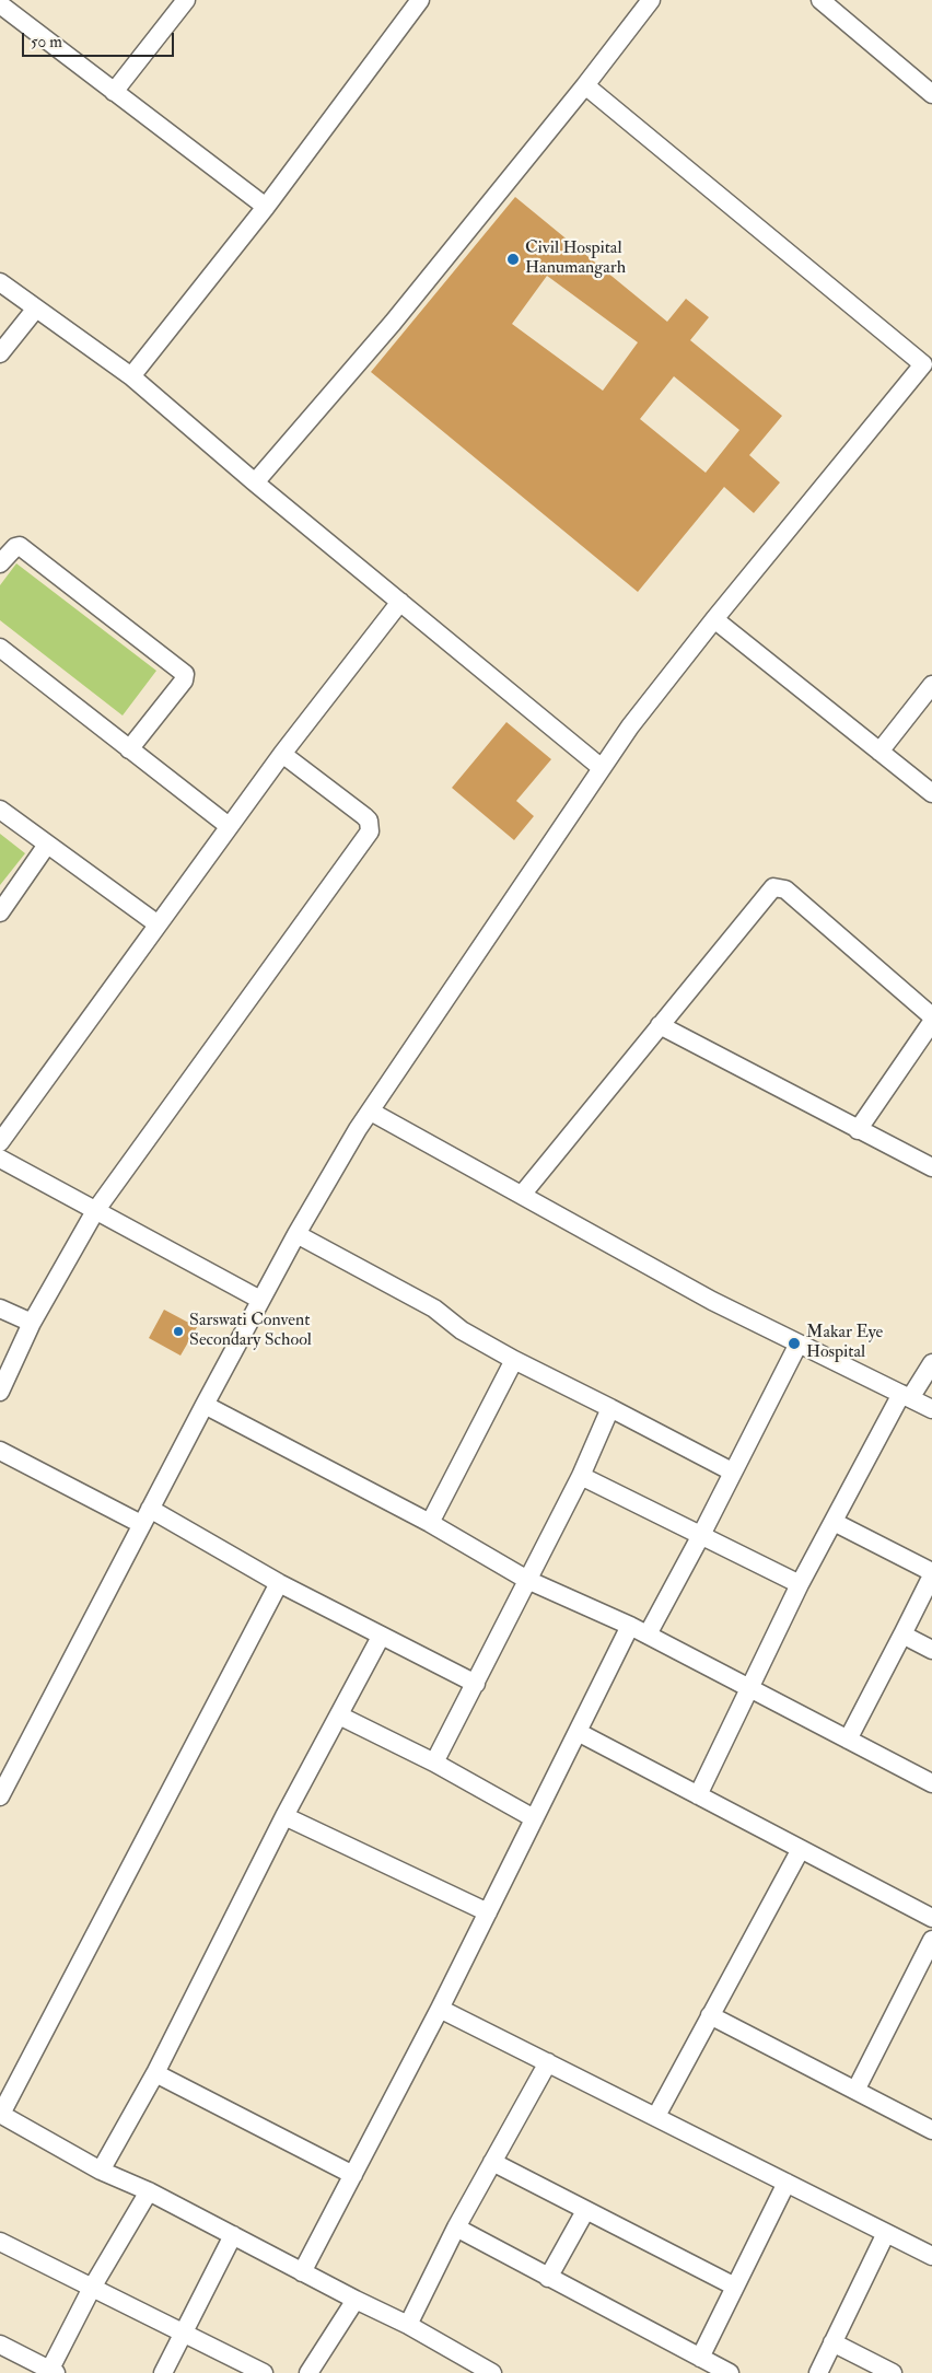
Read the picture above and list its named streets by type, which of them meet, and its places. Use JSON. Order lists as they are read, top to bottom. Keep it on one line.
{"places":["Civil Hospital Hanumangarh","Sarswati Convent Secondary School","Makar Eye Hospital"],"scale_bar":"50 m"}
